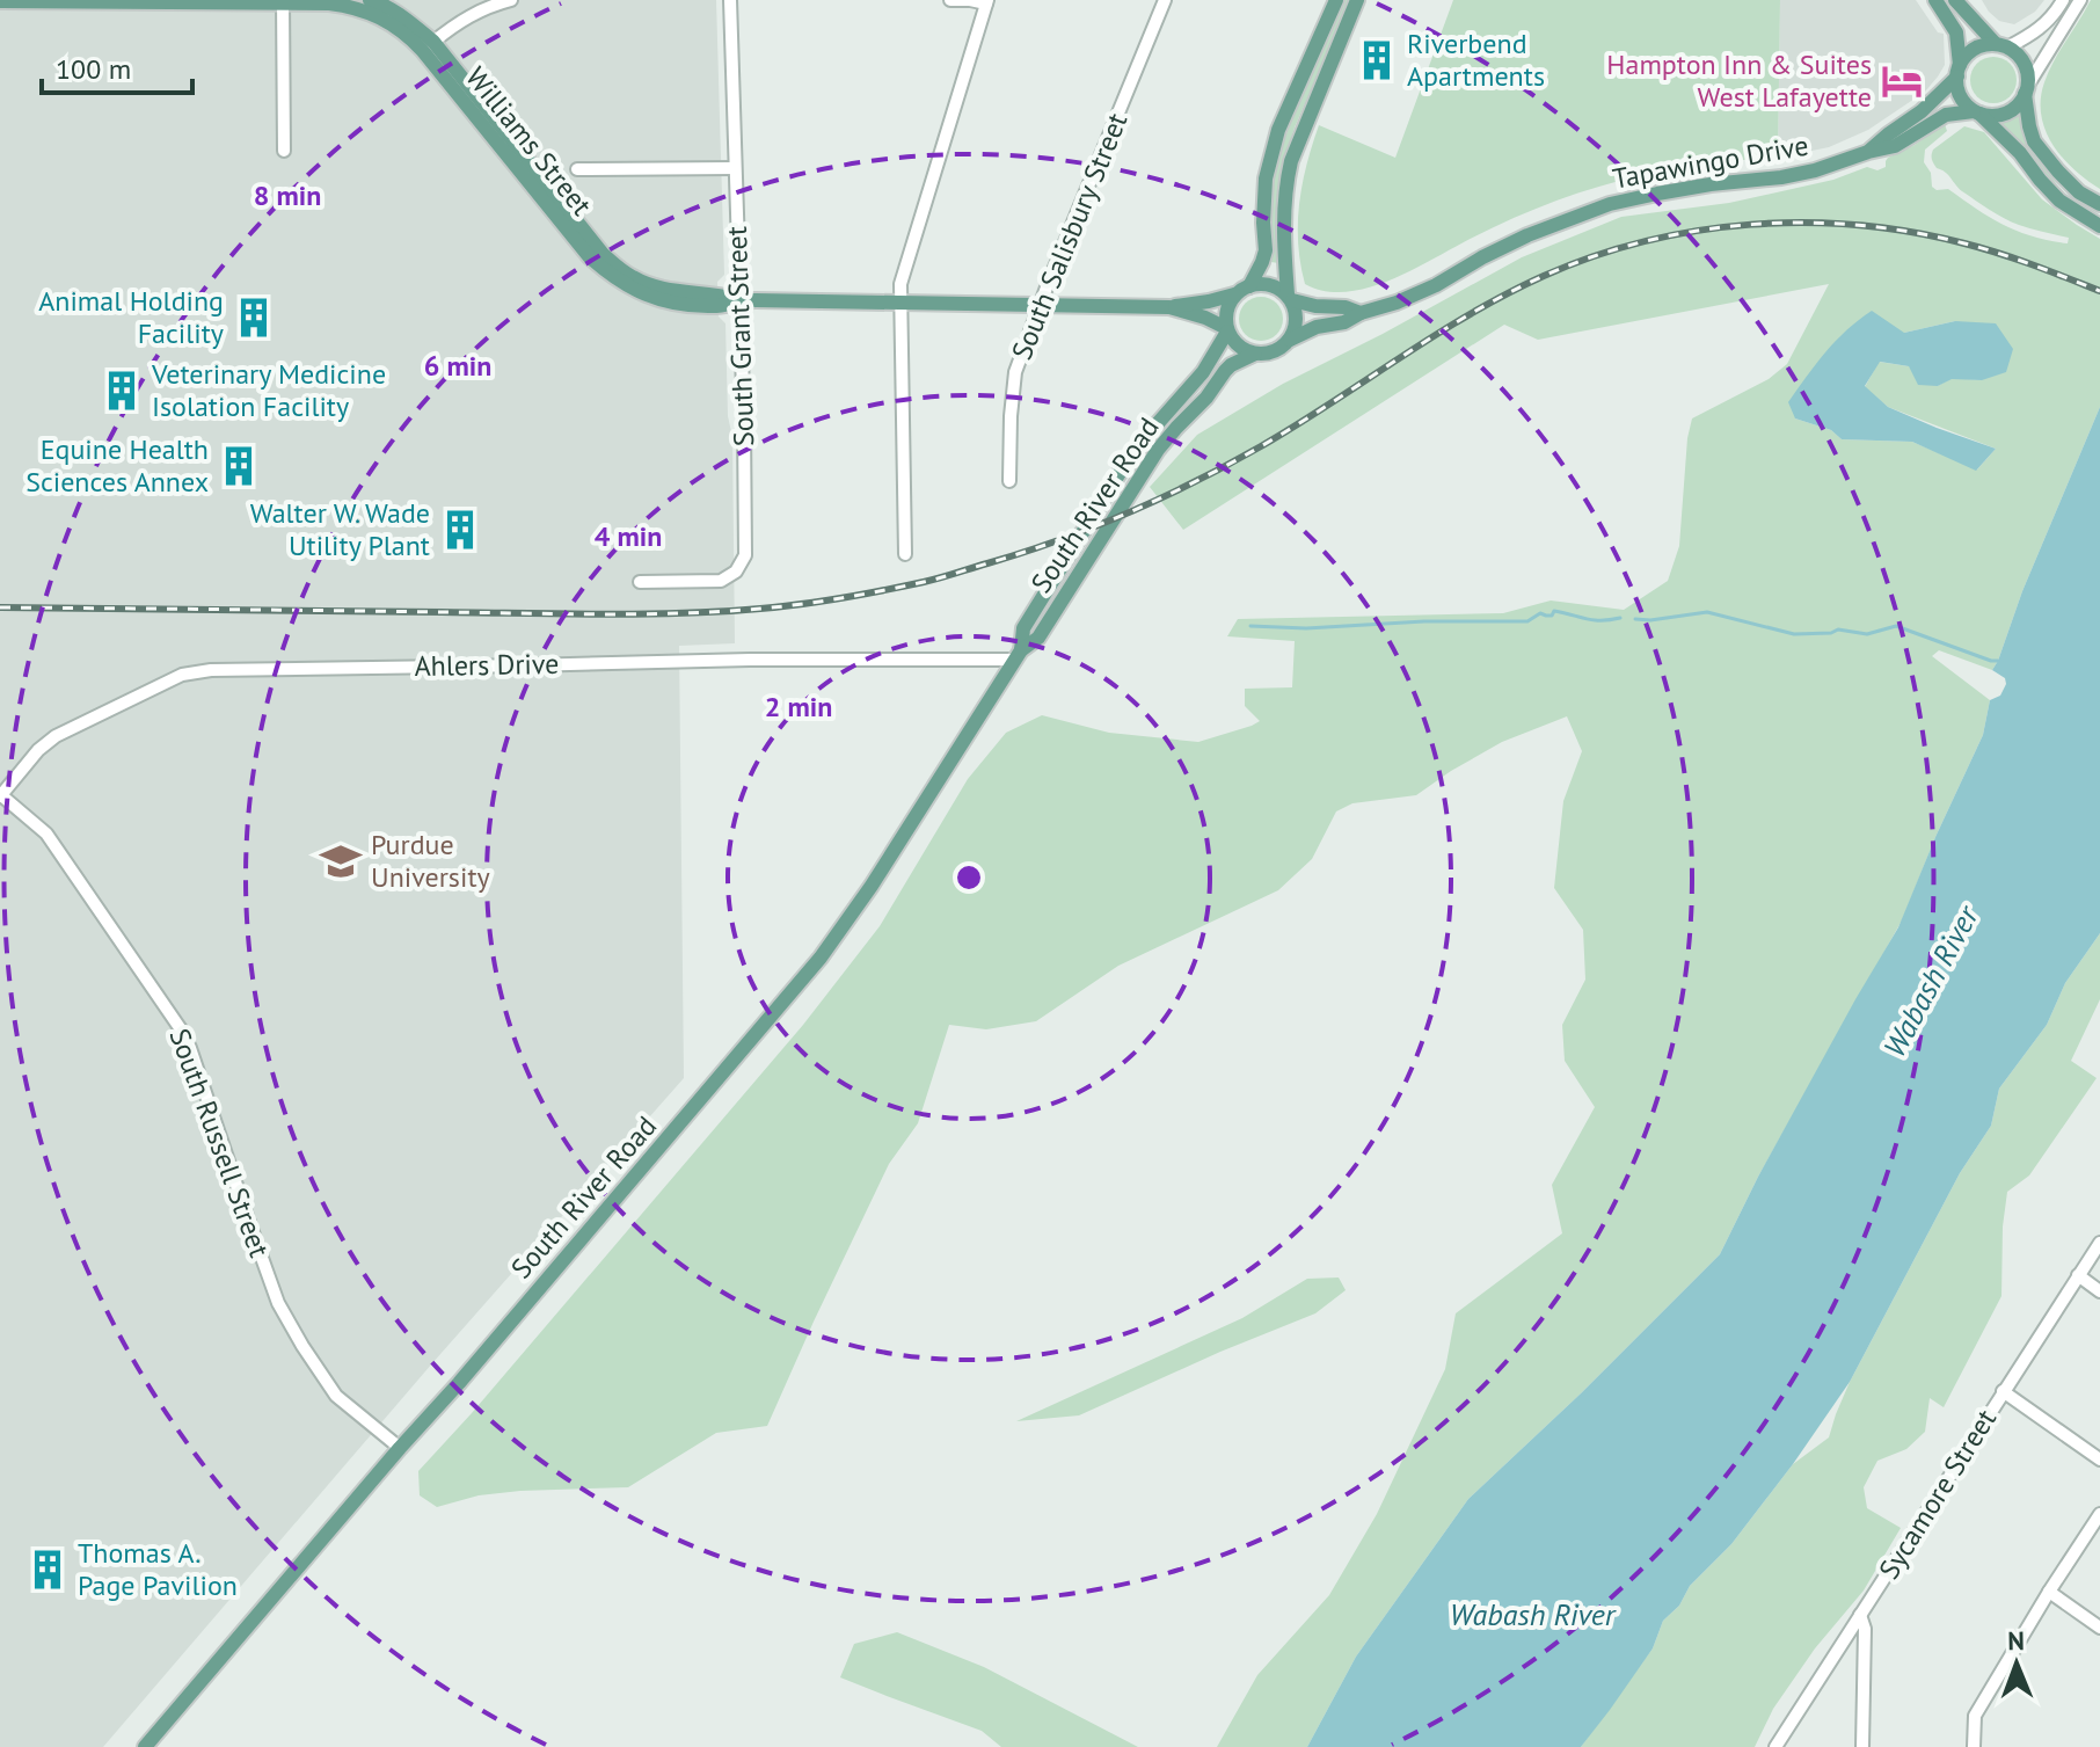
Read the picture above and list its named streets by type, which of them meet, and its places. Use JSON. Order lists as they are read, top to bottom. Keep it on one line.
{"streets":{"main road":["Williams Street","Tapawingo Drive","South River Road"],"street":["South Salisbury Street","South Grant Street","Ahlers Drive","South Russell Street","Sycamore Street"]},"crossings":[["Williams Street","Tapawingo Drive"],["Williams Street","South Salisbury Street"],["Williams Street","South Grant Street"],["Williams Street","South River Road"],["Tapawingo Drive","South River Road"],["South River Road","Ahlers Drive"],["South River Road","South Russell Street"],["Ahlers Drive","South Russell Street"]],"water":["Wabash River"],"places":{"building":["Riverbend Apartments","Animal Holding Facility","Veterinary Medicine Isolation Facility","Equine Health Sciences Annex","Walter W. Wade Utility Plant","Thomas A. Page Pavilion"],"hotel":["Hampton Inn & Suites West Lafayette"],"school or university":["Purdue University"]},"scale_bar":"100 m","north":"top","rings":["8 min","6 min","4 min","2 min"]}
